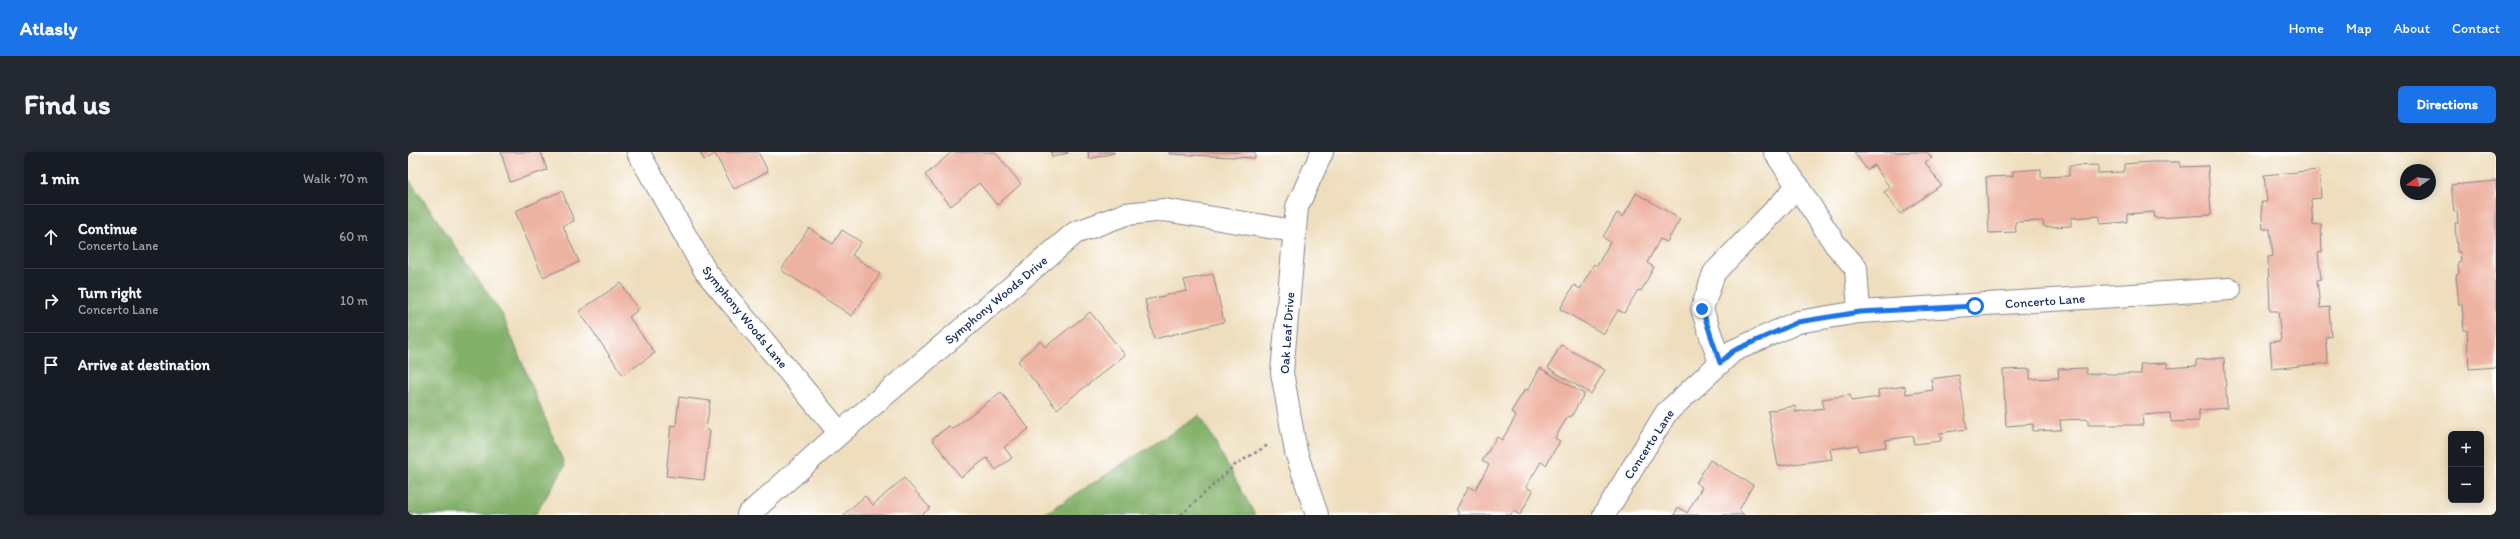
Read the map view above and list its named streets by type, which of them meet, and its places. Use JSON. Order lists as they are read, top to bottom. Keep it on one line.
{"streets":{"street":["Symphony Woods Drive","Concerto Lane","Symphony Woods Lane","Oak Leaf Drive"]},"crossings":[["Symphony Woods Drive","Symphony Woods Lane"],["Symphony Woods Drive","Oak Leaf Drive"]],"north":"left","page":{"header":"Atlasly","nav":["Home","Map","About","Contact"],"buttons":"Directions","title":"Find us","heading":["1 min","Walk · 70 m"],"list":[["Continue","Concerto Lane","60 m"],["Turn right","Concerto Lane","10 m"],"Arrive at destination"],"map_buttons":["+","−"]}}
